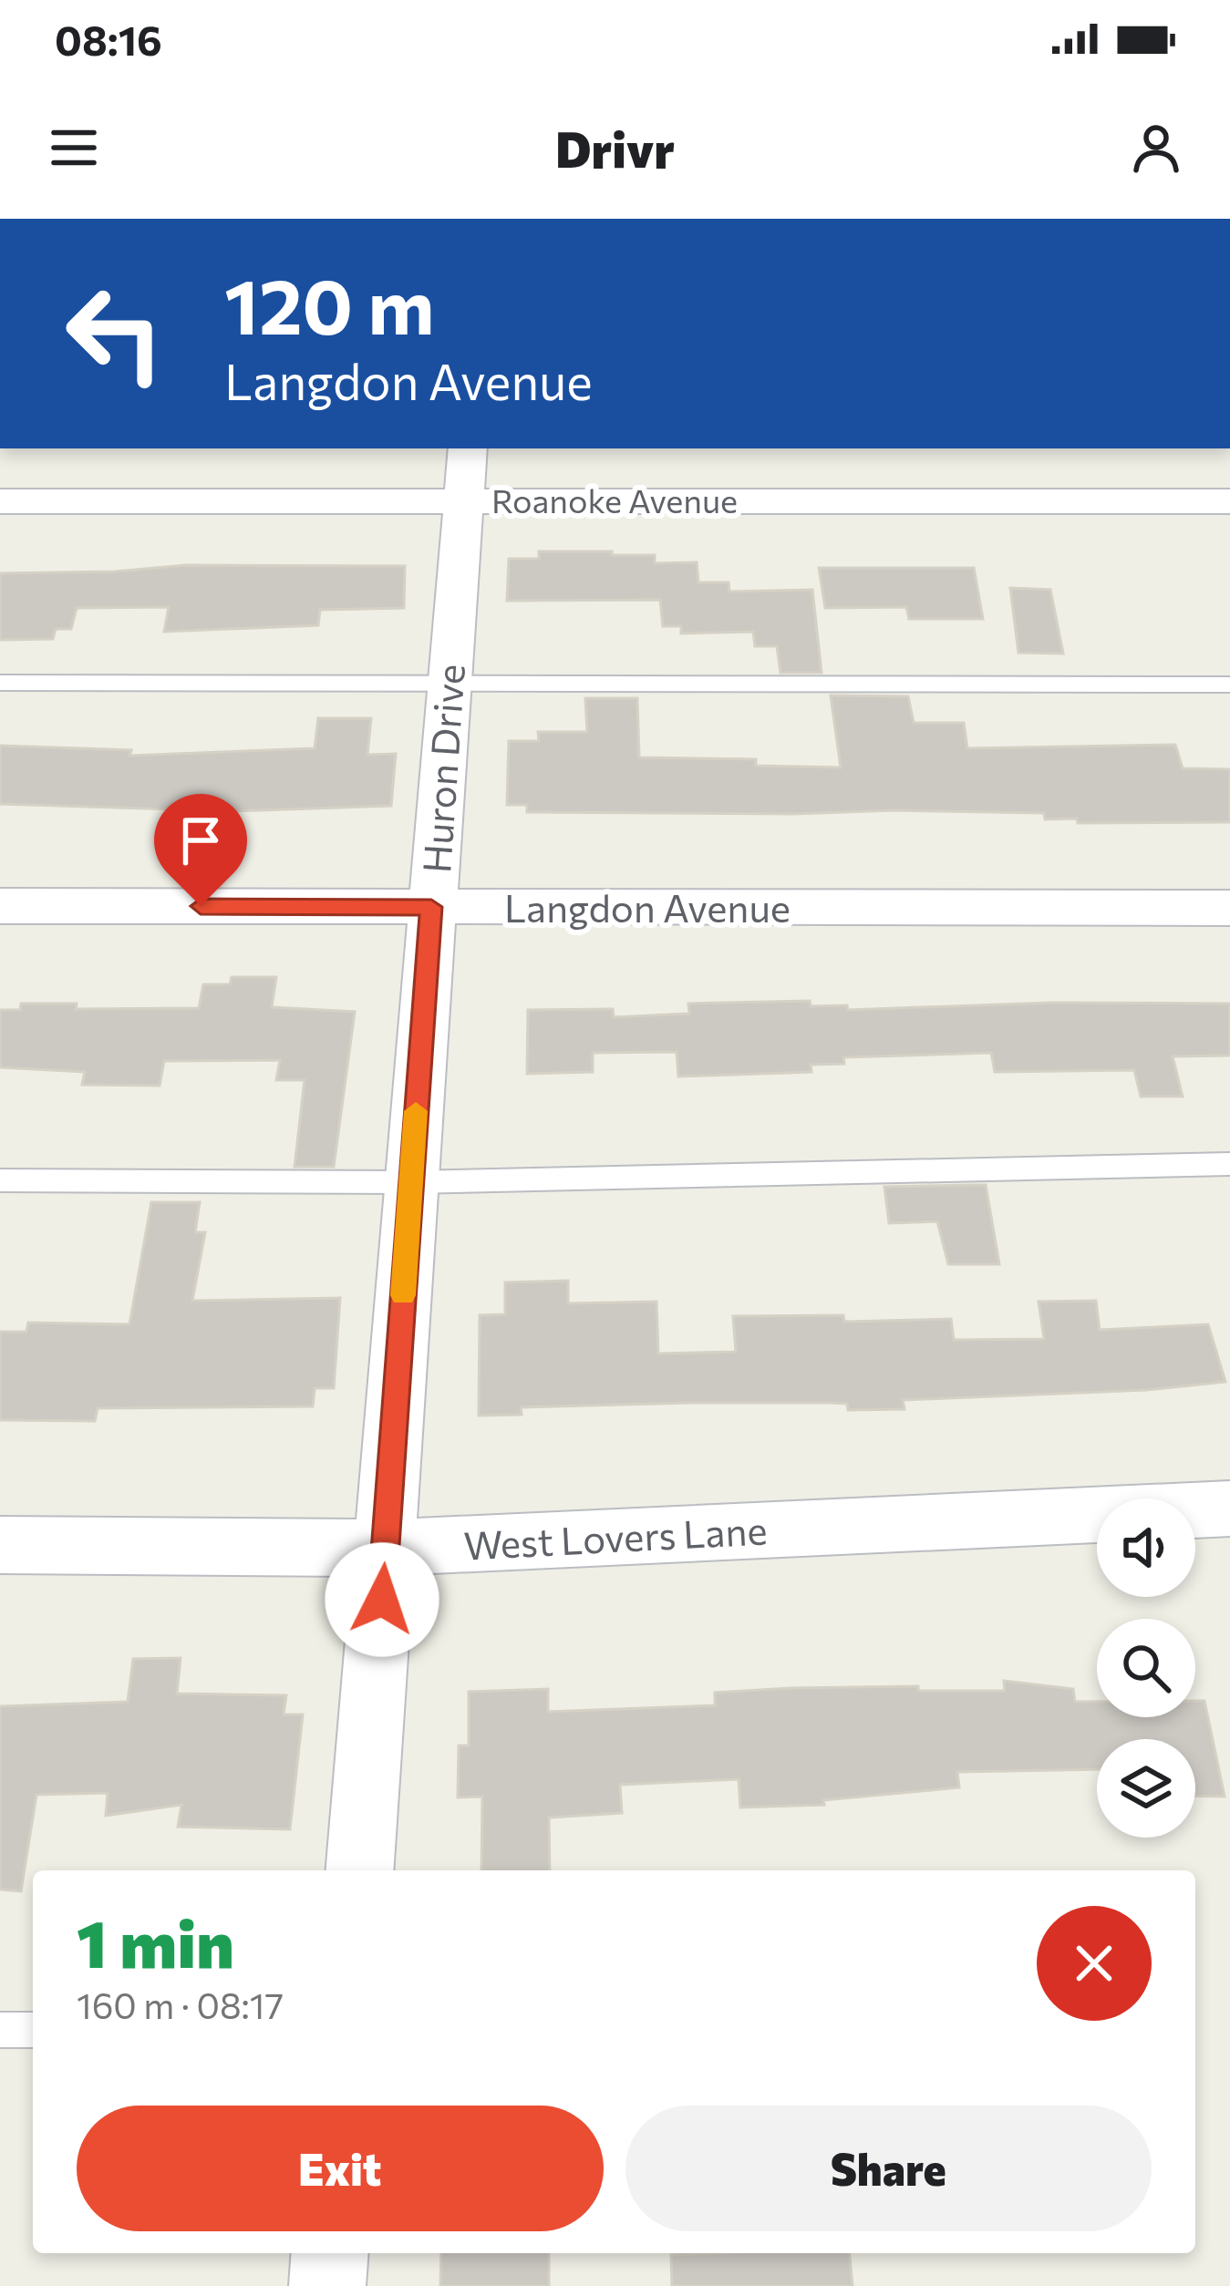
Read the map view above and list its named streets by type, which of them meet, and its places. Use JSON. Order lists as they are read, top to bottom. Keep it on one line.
{"streets":{"street":["Roanoke Avenue","Huron Drive","Langdon Avenue","West Lovers Lane"]},"crossings":[["Roanoke Avenue","Huron Drive"],["Huron Drive","Langdon Avenue"],["Huron Drive","West Lovers Lane"]],"page":{"status":"08:16","header":"Drivr","turn":["120 m","Langdon Avenue"],"heading":["1 min","160 m · 08:17"],"buttons":["Exit","Share"]}}
